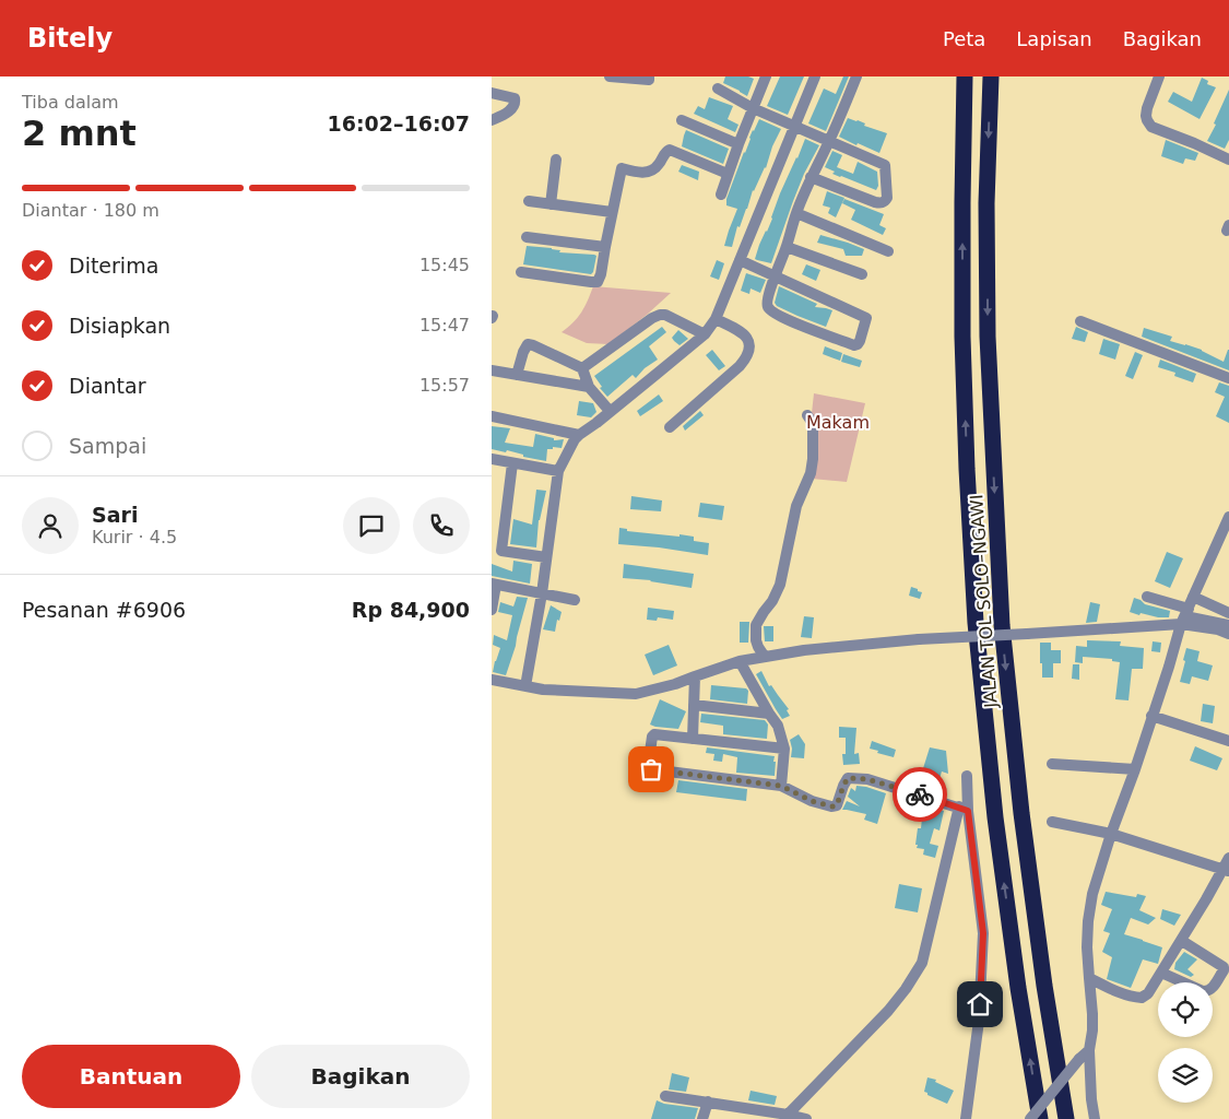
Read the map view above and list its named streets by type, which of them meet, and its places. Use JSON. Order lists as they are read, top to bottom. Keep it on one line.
{"streets":{"highway":["JALAN TOL SOLO–NGAWI"]},"parks":["Makam"],"page":{"header":"Bitely","nav":["Peta","Lapisan","Bagikan"],"heading":["2 mnt","Tiba dalam","16:02–16:07"],"panel":["Sari","Kurir · 4.5","Pesanan #6906","Rp 84,900"],"bar":"Diantar · 180 m","list":[["Diterima","15:45"],["Disiapkan","15:47"],["Diantar","15:57"],"Sampai"],"buttons":["Bantuan","Bagikan"]}}
